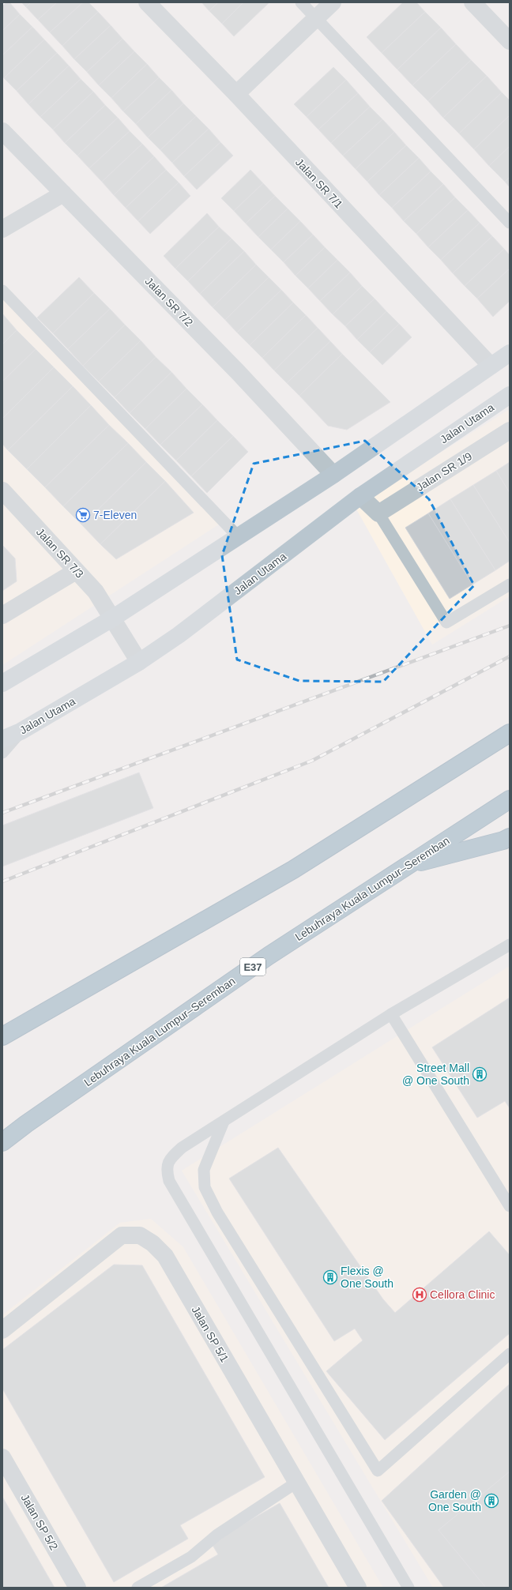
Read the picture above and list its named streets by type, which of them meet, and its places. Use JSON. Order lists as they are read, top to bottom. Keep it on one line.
{"streets":{"highway":["Lebuhraya Kuala Lumpur–Seremban","E37"],"street":["Jalan SR 7/1","Jalan SR 7/2","Jalan Utama","Jalan SR 1/9","Jalan SR 7/3","Jalan SP 5/1","Jalan SP 5/2"]},"crossings":[["Jalan Utama","Jalan SR 7/3"]],"places":{"supermarket":["7-Eleven"],"building":["Street Mall @ One South","Flexis @ One South","Garden @ One South"],"hospital":["Cellora Clinic"]}}
